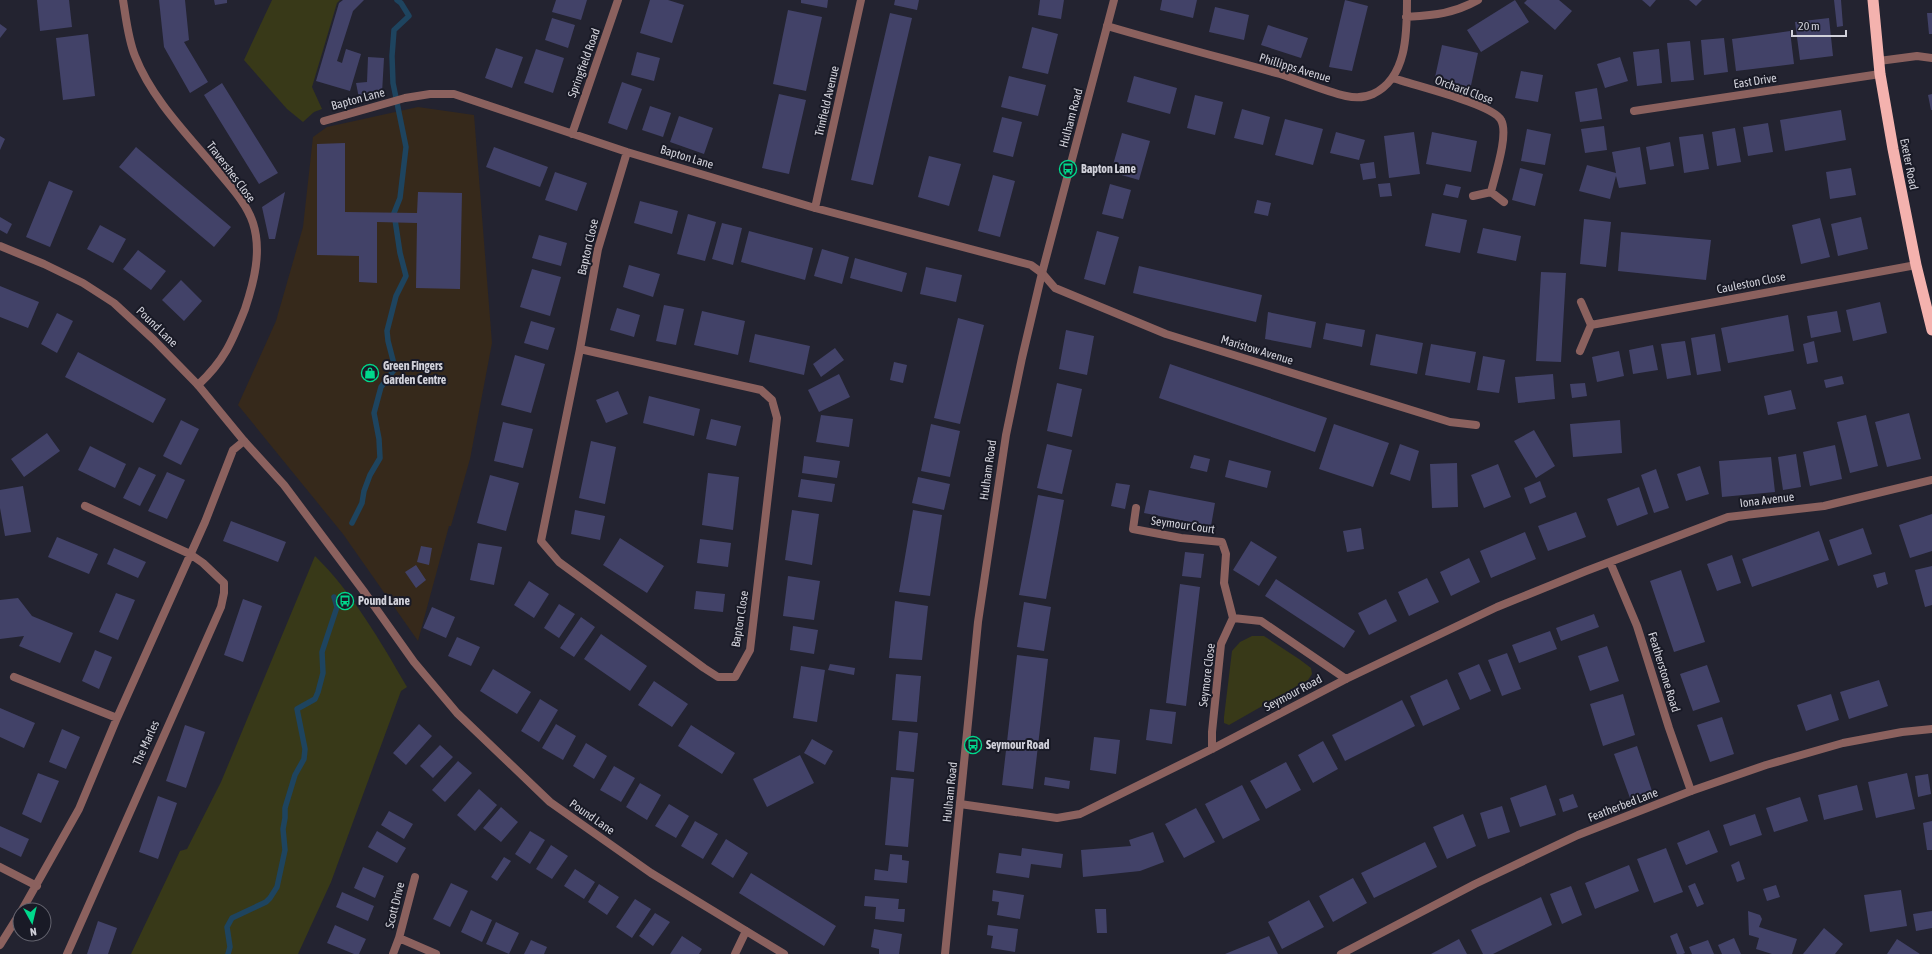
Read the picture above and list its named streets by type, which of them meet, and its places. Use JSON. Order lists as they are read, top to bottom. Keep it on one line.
{"streets":{"highway":["Exeter Road"],"street":["Springfield Road","Phillipps Avenue","East Drive","Orchard Close","Bapton Lane","Trinfield Avenue","Hulham Road","Travershes Close","Bapton Close","Cauleston Close","Pound Lane","Maristow Avenue","Iona Avenue","Seymour Court","Featherstone Road","Seymore Close","Seymour Road","The Marles","Featherbed Lane","Scott Drive"]},"crossings":[["Springfield Road","Bapton Lane"],["Phillipps Avenue","Orchard Close"],["Phillipps Avenue","Hulham Road"],["East Drive","Exeter Road"],["Bapton Lane","Trinfield Avenue"],["Bapton Lane","Hulham Road"],["Bapton Lane","Bapton Close"],["Bapton Lane","Maristow Avenue"],["Hulham Road","Maristow Avenue"],["Hulham Road","Seymour Road"],["Exeter Road","Cauleston Close"],["Travershes Close","Pound Lane"],["Iona Avenue","Featherstone Road"],["Iona Avenue","Seymour Road"],["Seymour Court","Seymore Close"],["Featherstone Road","Seymour Road"],["Featherstone Road","Featherbed Lane"],["Seymore Close","Seymour Road"]],"places":{"bus stop":["Bapton Lane","Pound Lane","Seymour Road"],"shop":["Green Fingers Garden Centre"]},"scale_bar":"20 m","north":"bottom"}
